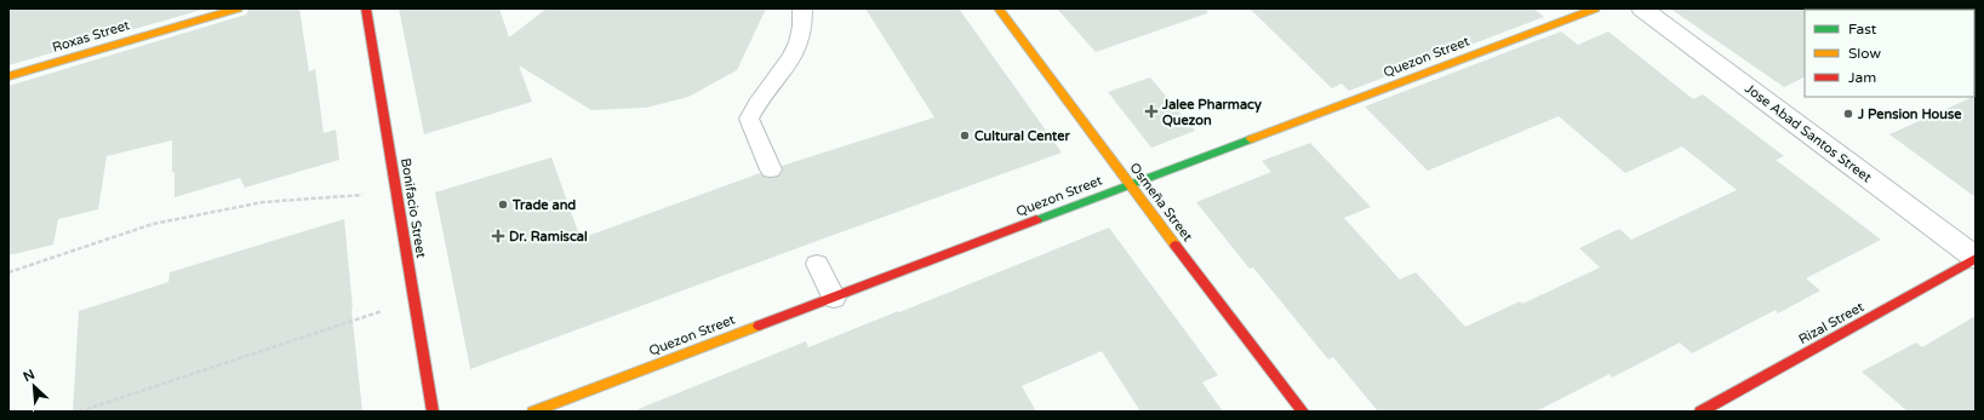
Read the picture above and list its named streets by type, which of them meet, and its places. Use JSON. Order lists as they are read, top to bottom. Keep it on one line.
{"streets":{"street":["Roxas Street","Quezon Street","Jose Abad Santos Street","Osmeña Street","Bonifacio Street","Rizal Street"]},"crossings":[["Quezon Street","Osmeña Street"],["Jose Abad Santos Street","Rizal Street"]],"places":{"health":["Jalee Pharmacy Quezon","Dr. Ramiscal"],"other":["J Pension House","Cultural Center","Trade and"]},"legend":["Fast","Slow","Jam"],"north":"top left"}
